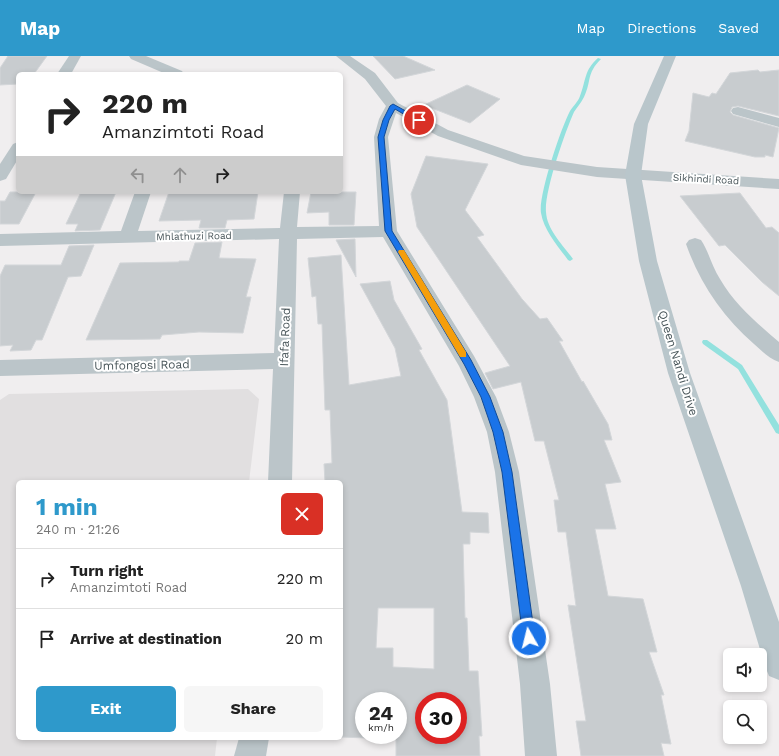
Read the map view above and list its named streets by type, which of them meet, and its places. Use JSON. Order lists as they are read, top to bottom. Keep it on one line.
{"streets":{"main road":["Queen Nandi Drive"],"street":["Sikhindi Road","Mhlathuzi Road","Ifafa Road","Umfongosi Road"]},"crossings":[["Sikhindi Road","Queen Nandi Drive"],["Mhlathuzi Road","Ifafa Road"],["Ifafa Road","Umfongosi Road"]],"page":{"header":"Map","nav":["Map","Directions","Saved"],"turn":["220 m","Amanzimtoti Road"],"heading":["1 min","240 m · 21:26"],"list":[{"name":"Turn right","note":"Amanzimtoti Road","value":"220 m"},{"name":"Arrive at destination","value":"20 m"}],"buttons":["Exit","Share"],"speed":"24 km/h","limit":"30"}}
